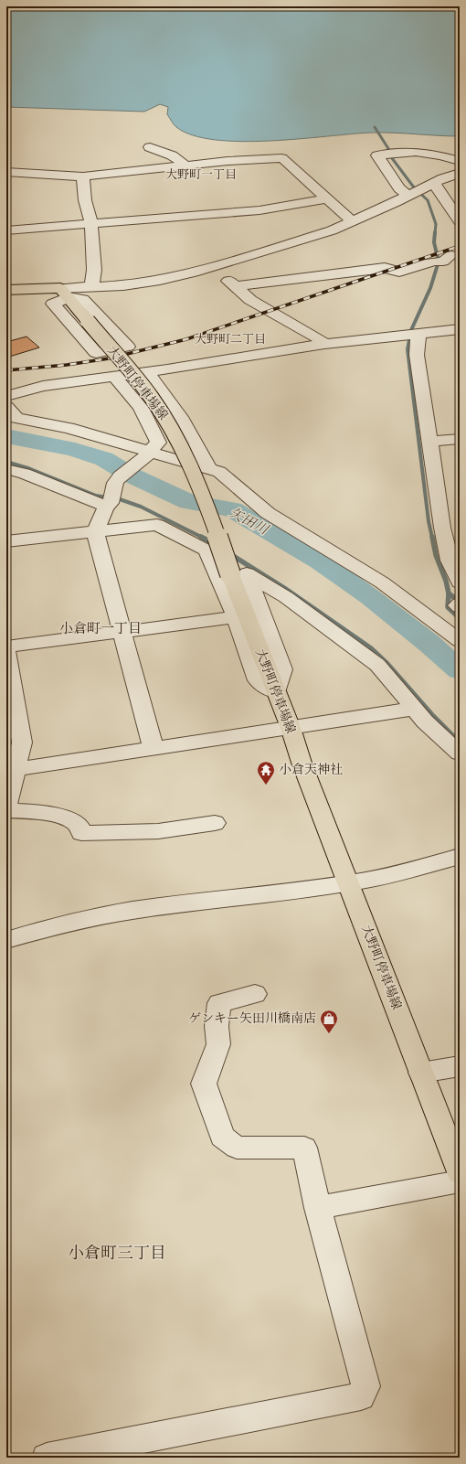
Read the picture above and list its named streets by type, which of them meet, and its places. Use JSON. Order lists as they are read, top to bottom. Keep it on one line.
{"streets":{"main road":["大野町停車場線"]},"districts":["大野町一丁目","大野町二丁目","小倉町一丁目","小倉町三丁目"],"water":["矢田川"],"places":{"temple":["小倉天神社"],"shop":["ゲンキー矢田川橋南店"]}}
